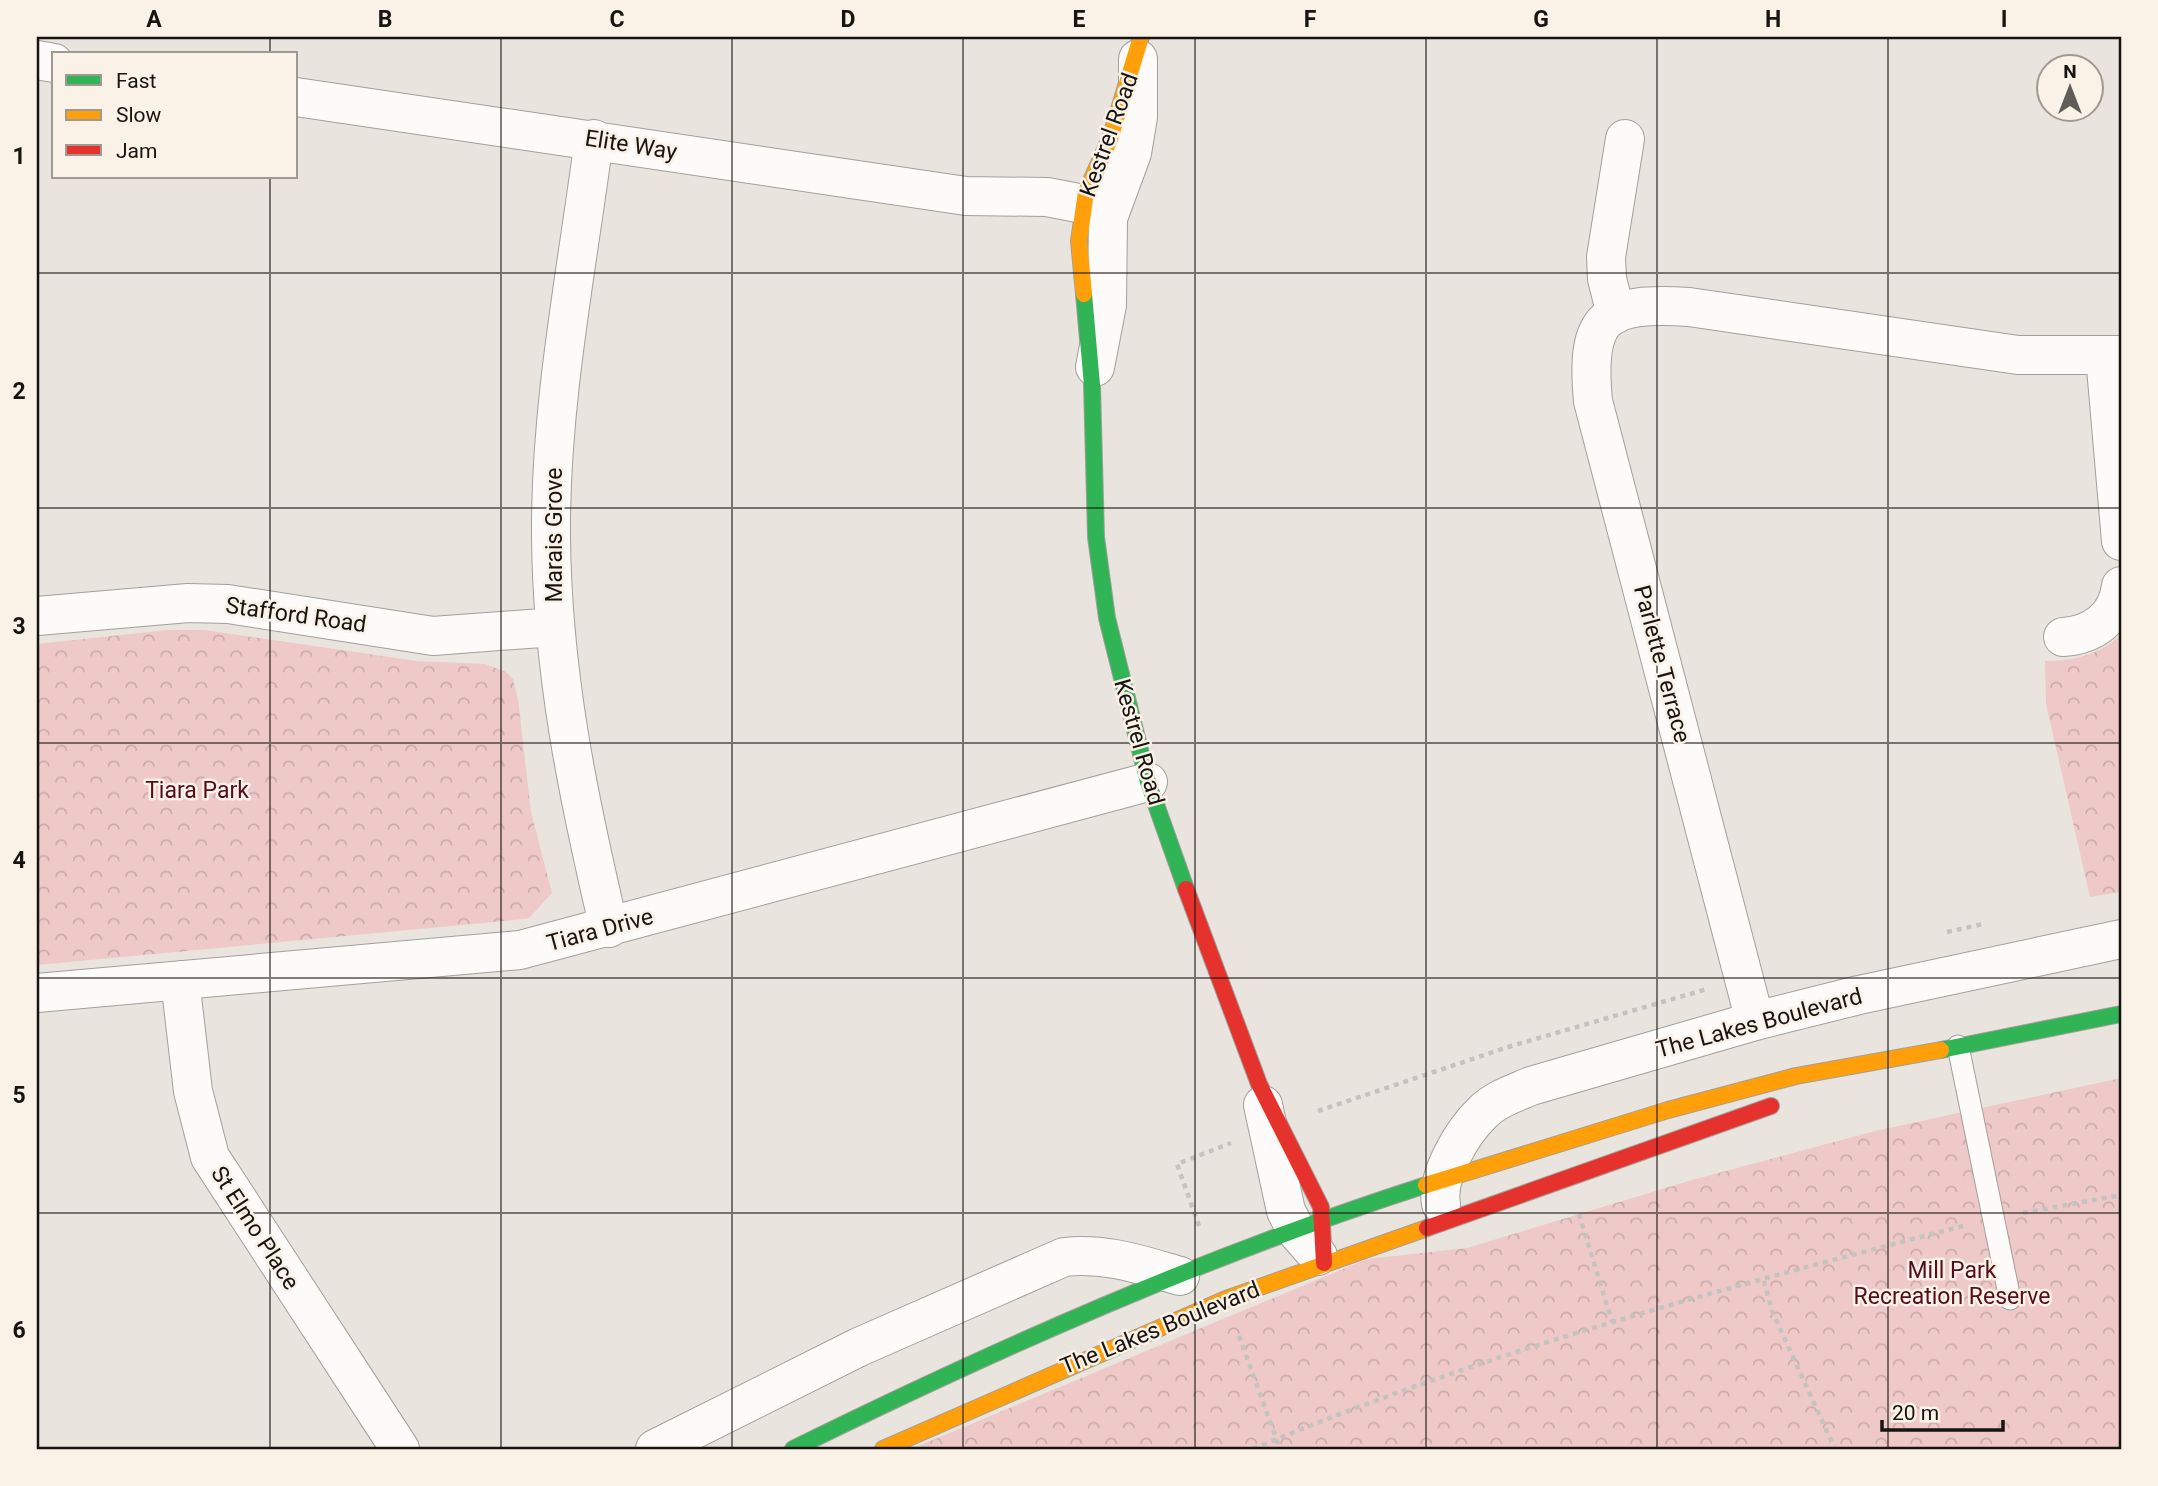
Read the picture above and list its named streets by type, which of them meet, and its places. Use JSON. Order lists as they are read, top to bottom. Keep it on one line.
{"streets":{"street":["Kestrel Road","Elite Way","Marais Grove","Stafford Road","Parlette Terrace","Tiara Drive","The Lakes Boulevard","St Elmo Place"]},"crossings":[["Kestrel Road","Elite Way"],["Kestrel Road","Tiara Drive"],["Kestrel Road","The Lakes Boulevard"],["Elite Way","Marais Grove"],["Marais Grove","Stafford Road"],["Marais Grove","Tiara Drive"],["Parlette Terrace","The Lakes Boulevard"],["Tiara Drive","St Elmo Place"]],"parks":["Tiara Park","Mill Park Recreation Reserve"],"legend":["Fast","Slow","Jam"],"scale_bar":"20 m","north":"top","grid":{"columns":["A","B","C","D","E","F","G","H","I"],"rows":["1","2","3","4","5","6"]}}
